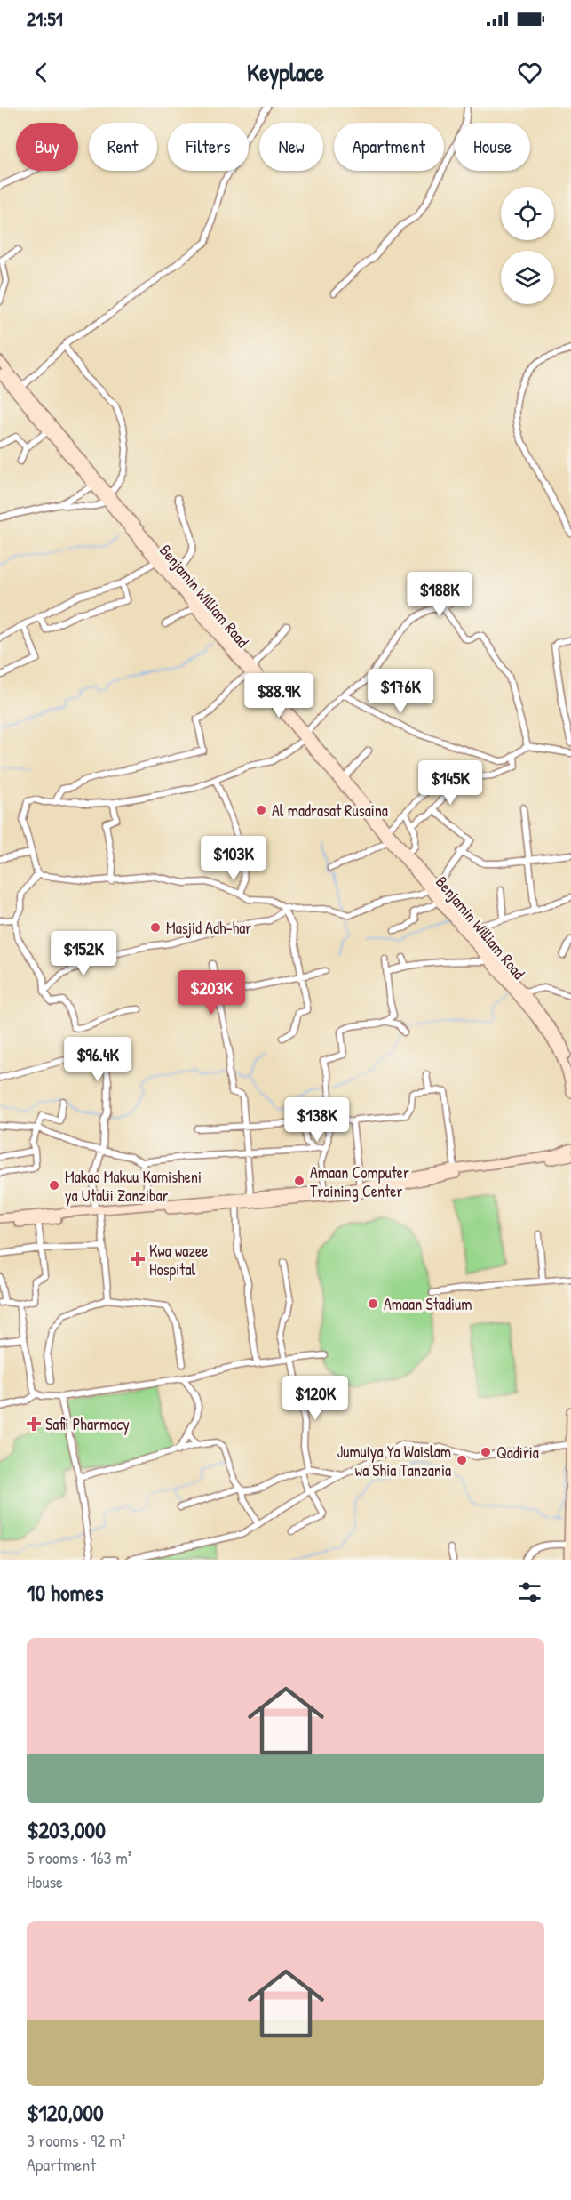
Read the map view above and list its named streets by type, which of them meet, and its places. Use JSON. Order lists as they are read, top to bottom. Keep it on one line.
{"streets":{"main road":["Benjamin William Road"]},"places":{"other":["Al madrasat Rusaina","Masjid Adh-har","Amaan Computer Training Center","Makao Makuu Kamisheni ya Utalii Zanzibar","Amaan Stadium","Qadiria","Jumuiya Ya Waislam wa Shia Tanzania"],"health":["Kwa wazee Hospital","Safii Pharmacy"]},"page":{"status":"21:51","header":"Keyplace","chip":["Buy","Rent","Filters","New","Apartment","House"],"price":["$188K","$176K","$88.9K","$145K","$103K","$152K","$203K","$96.4K","$138K","$120K"],"heading":"10 homes","list":[{"name":"$203,000","note":"5 rooms · 163 m² · House"},{"name":"$120,000","note":"3 rooms · 92 m² · Apartment"}]}}
